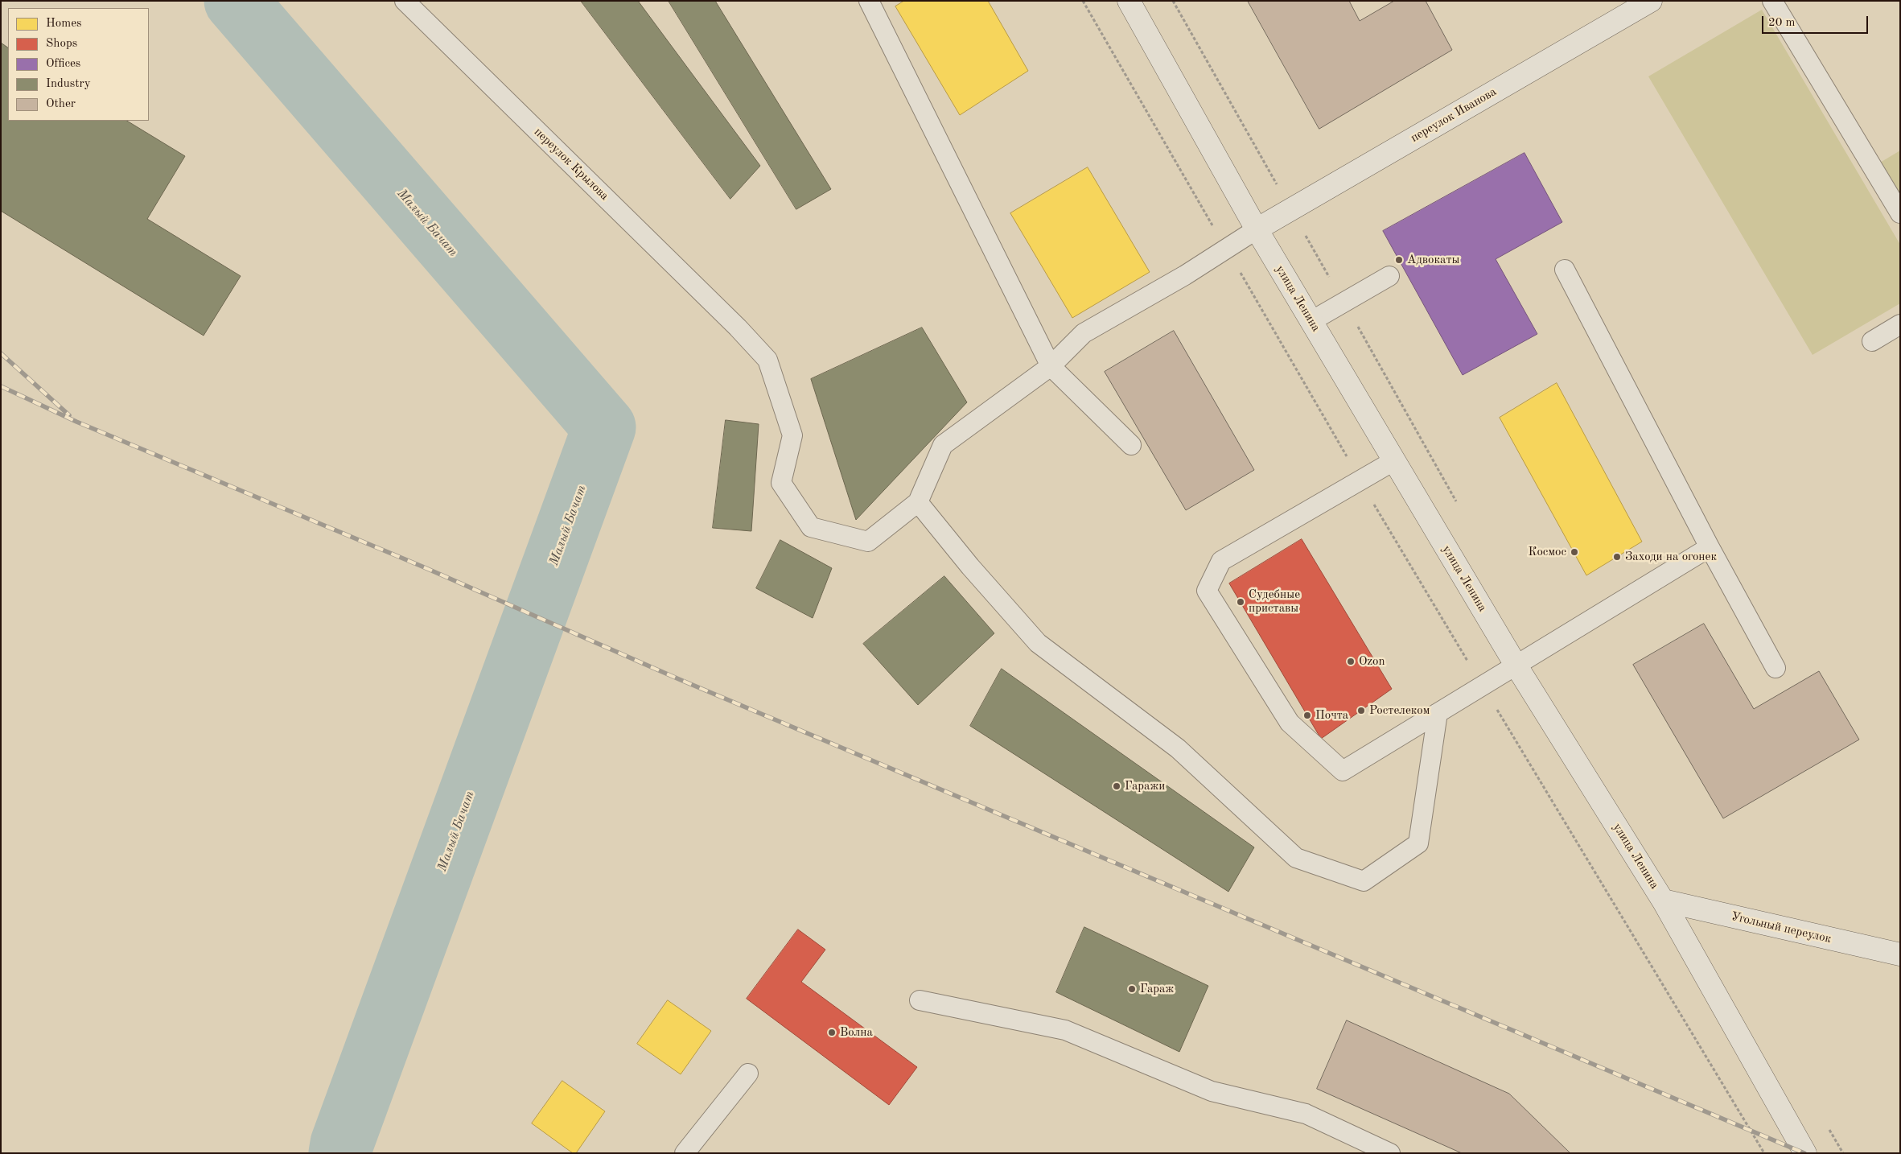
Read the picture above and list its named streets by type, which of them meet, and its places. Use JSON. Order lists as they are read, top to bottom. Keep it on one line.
{"streets":{"street":["переулок Иванова","улица Ленина","Угольный переулок"],"lane":["переулок Крылова"]},"crossings":[["переулок Иванова","улица Ленина"],["улица Ленина","Угольный переулок"]],"water":["Малый Бачат"],"places":["Адвокаты","Космос","Заходи на огонек","Судебные приставы","Ozon","Ростелеком","Почта","Гаражи","Гараж","Волна"],"legend":["Homes","Shops","Offices","Industry","Other"],"scale_bar":"20 m"}
